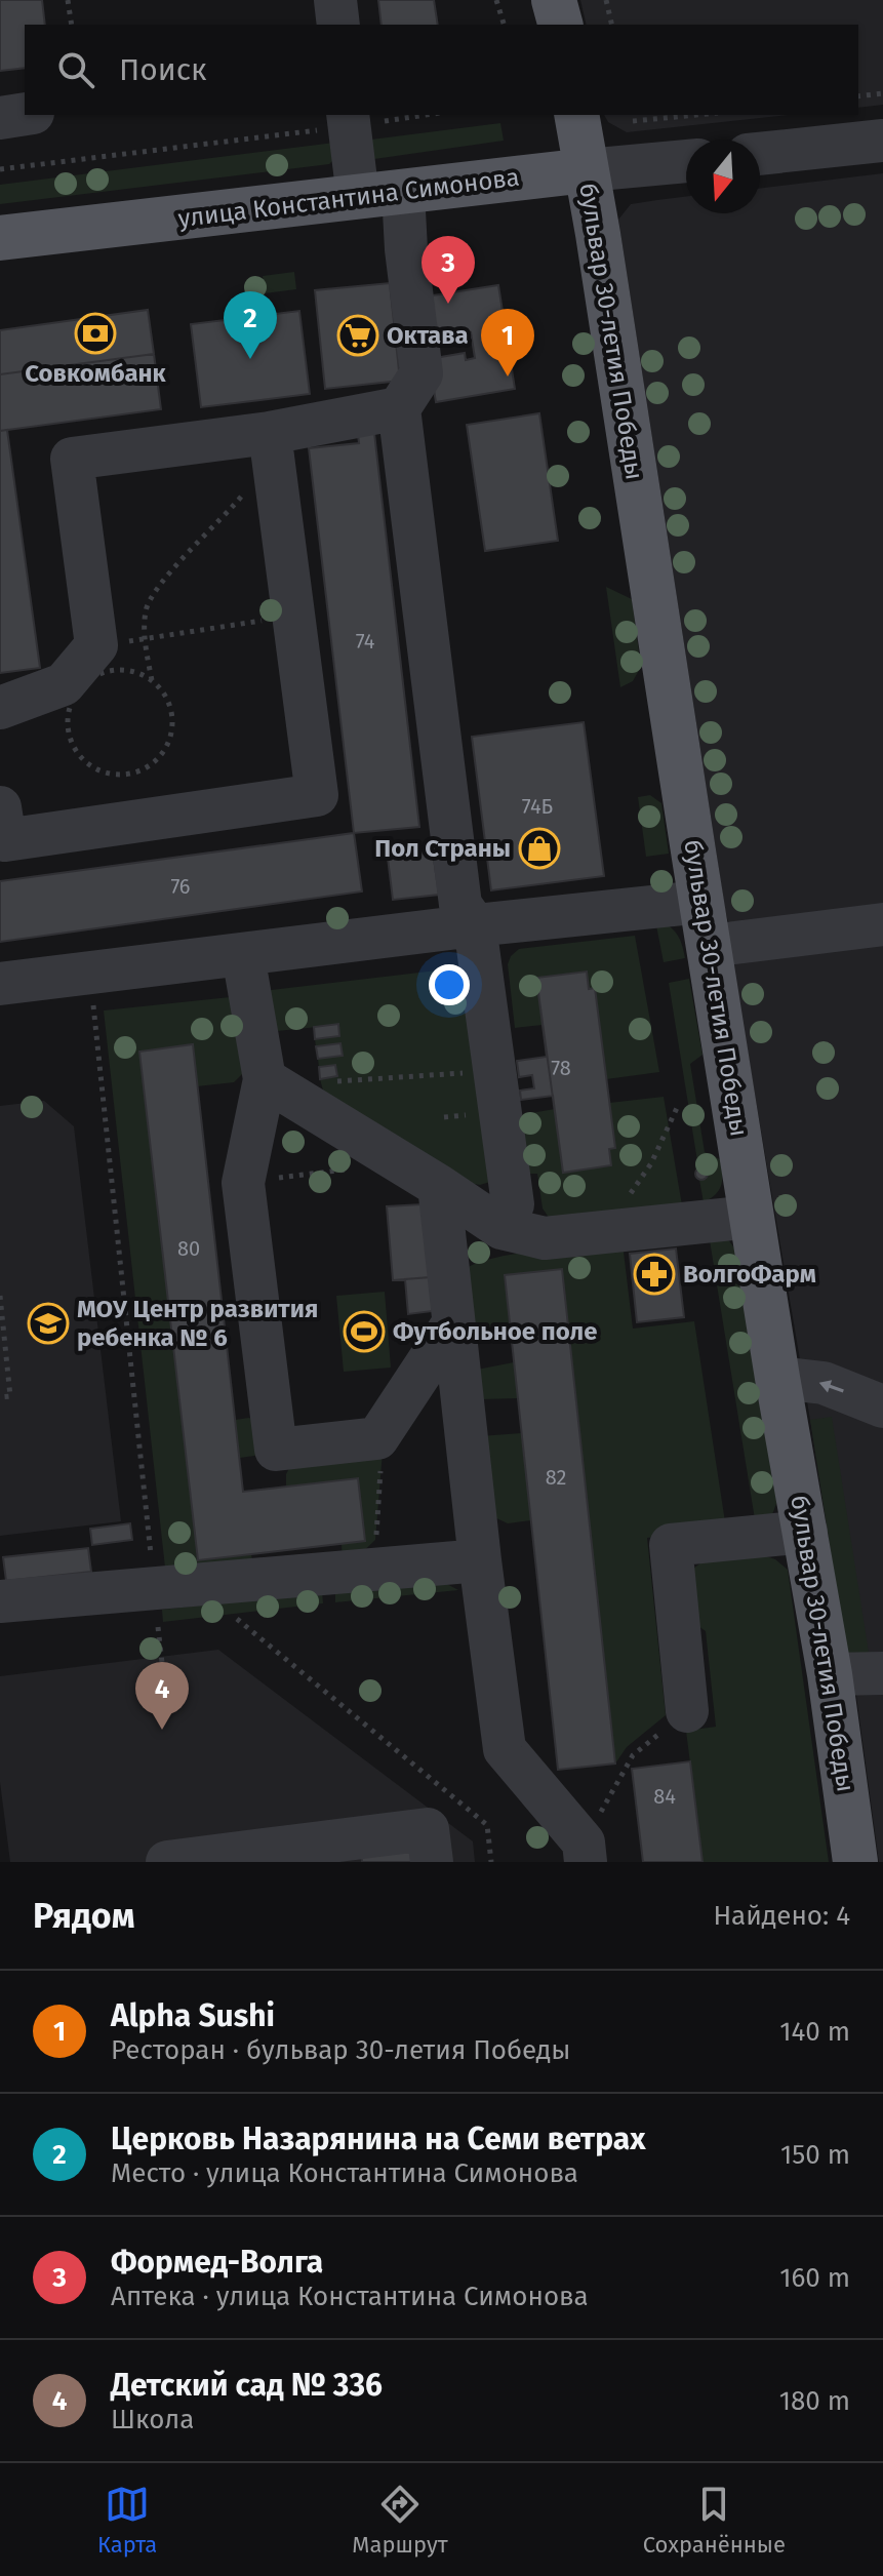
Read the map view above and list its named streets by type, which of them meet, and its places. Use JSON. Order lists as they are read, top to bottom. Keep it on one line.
{"streets":{"main road":["улица Константина Симонова","бульвар 30-летия Победы"]},"crossings":[["улица Константина Симонова","бульвар 30-летия Победы"]],"places":{"bank":["Совкомбанк"],"supermarket":["Октава"],"shop":["Пол Страны"],"pharmacy":["ВолгоФарм"],"school or university":["МОУ Центр развития ребенка № 6"],"sports":["Футбольное поле"]},"house_numbers":["74","74Б","76","78","80","82","84"],"north":"bottom","page":{"search":"Поиск","pins":["3","2","1","4"],"heading":["Рядом","Найдено: 4"],"list":[{"mark":"1","name":"Alpha Sushi","note":"Ресторан · бульвар 30-летия Победы","value":"140 m"},{"mark":"2","name":"Церковь Назарянина на Семи ветрах","note":"Место · улица Константина Симонова","value":"150 m"},{"mark":"3","name":"Формед-Волга","note":"Аптека · улица Константина Симонова","value":"160 m"},{"mark":"4","name":"Детский сад № 336","note":"Школа","value":"180 m"}],"nav":["Карта","Маршрут","Сохранённые"]}}
